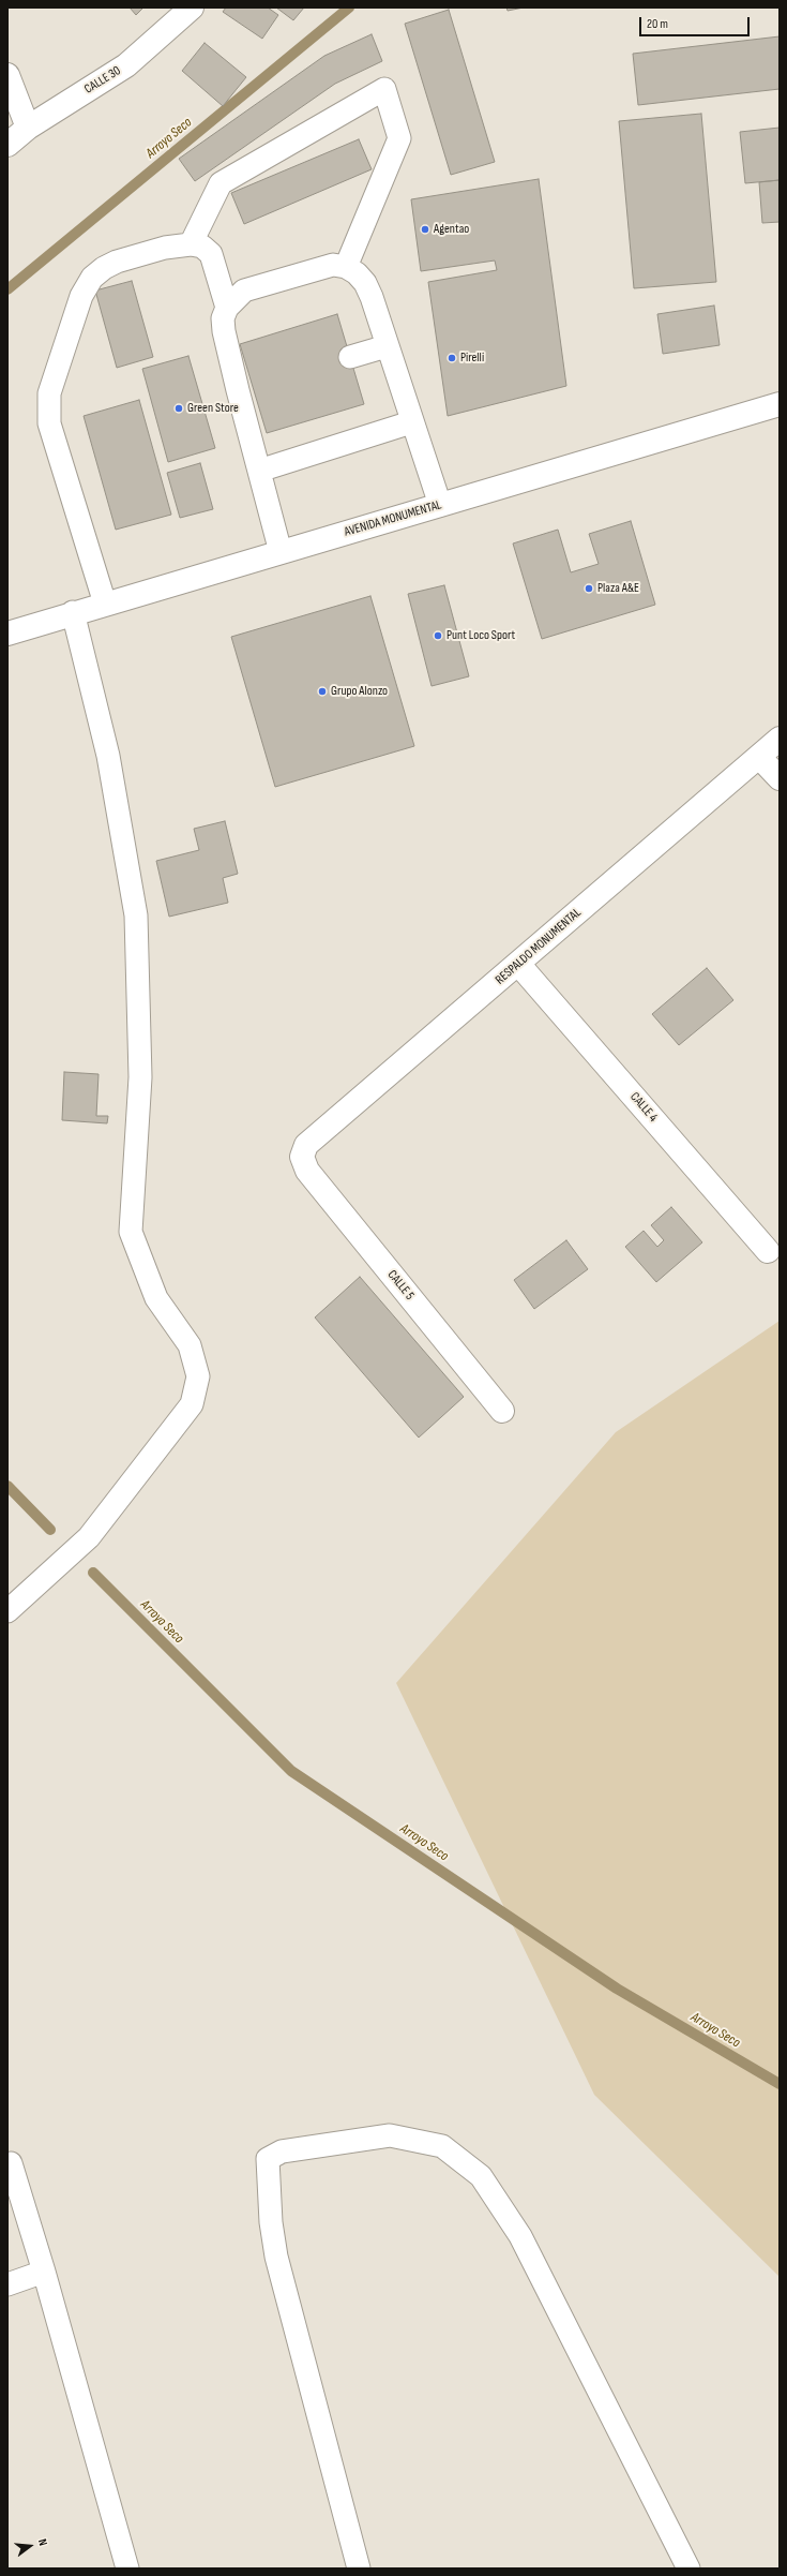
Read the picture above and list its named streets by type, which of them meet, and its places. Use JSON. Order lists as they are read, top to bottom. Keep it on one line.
{"streets":{"street":["CALLE 30","AVENIDA MONUMENTAL","RESPALDO MONUMENTAL","CALLE 4","CALLE 5"]},"crossings":[["RESPALDO MONUMENTAL","CALLE 4"],["RESPALDO MONUMENTAL","CALLE 5"]],"water":["Arroyo Seco"],"places":["Agentao","Pirelli","Green Store","Plaza A&E","Punt Loco Sport","Grupo Alonzo"],"scale_bar":"20 m","north":"right"}
